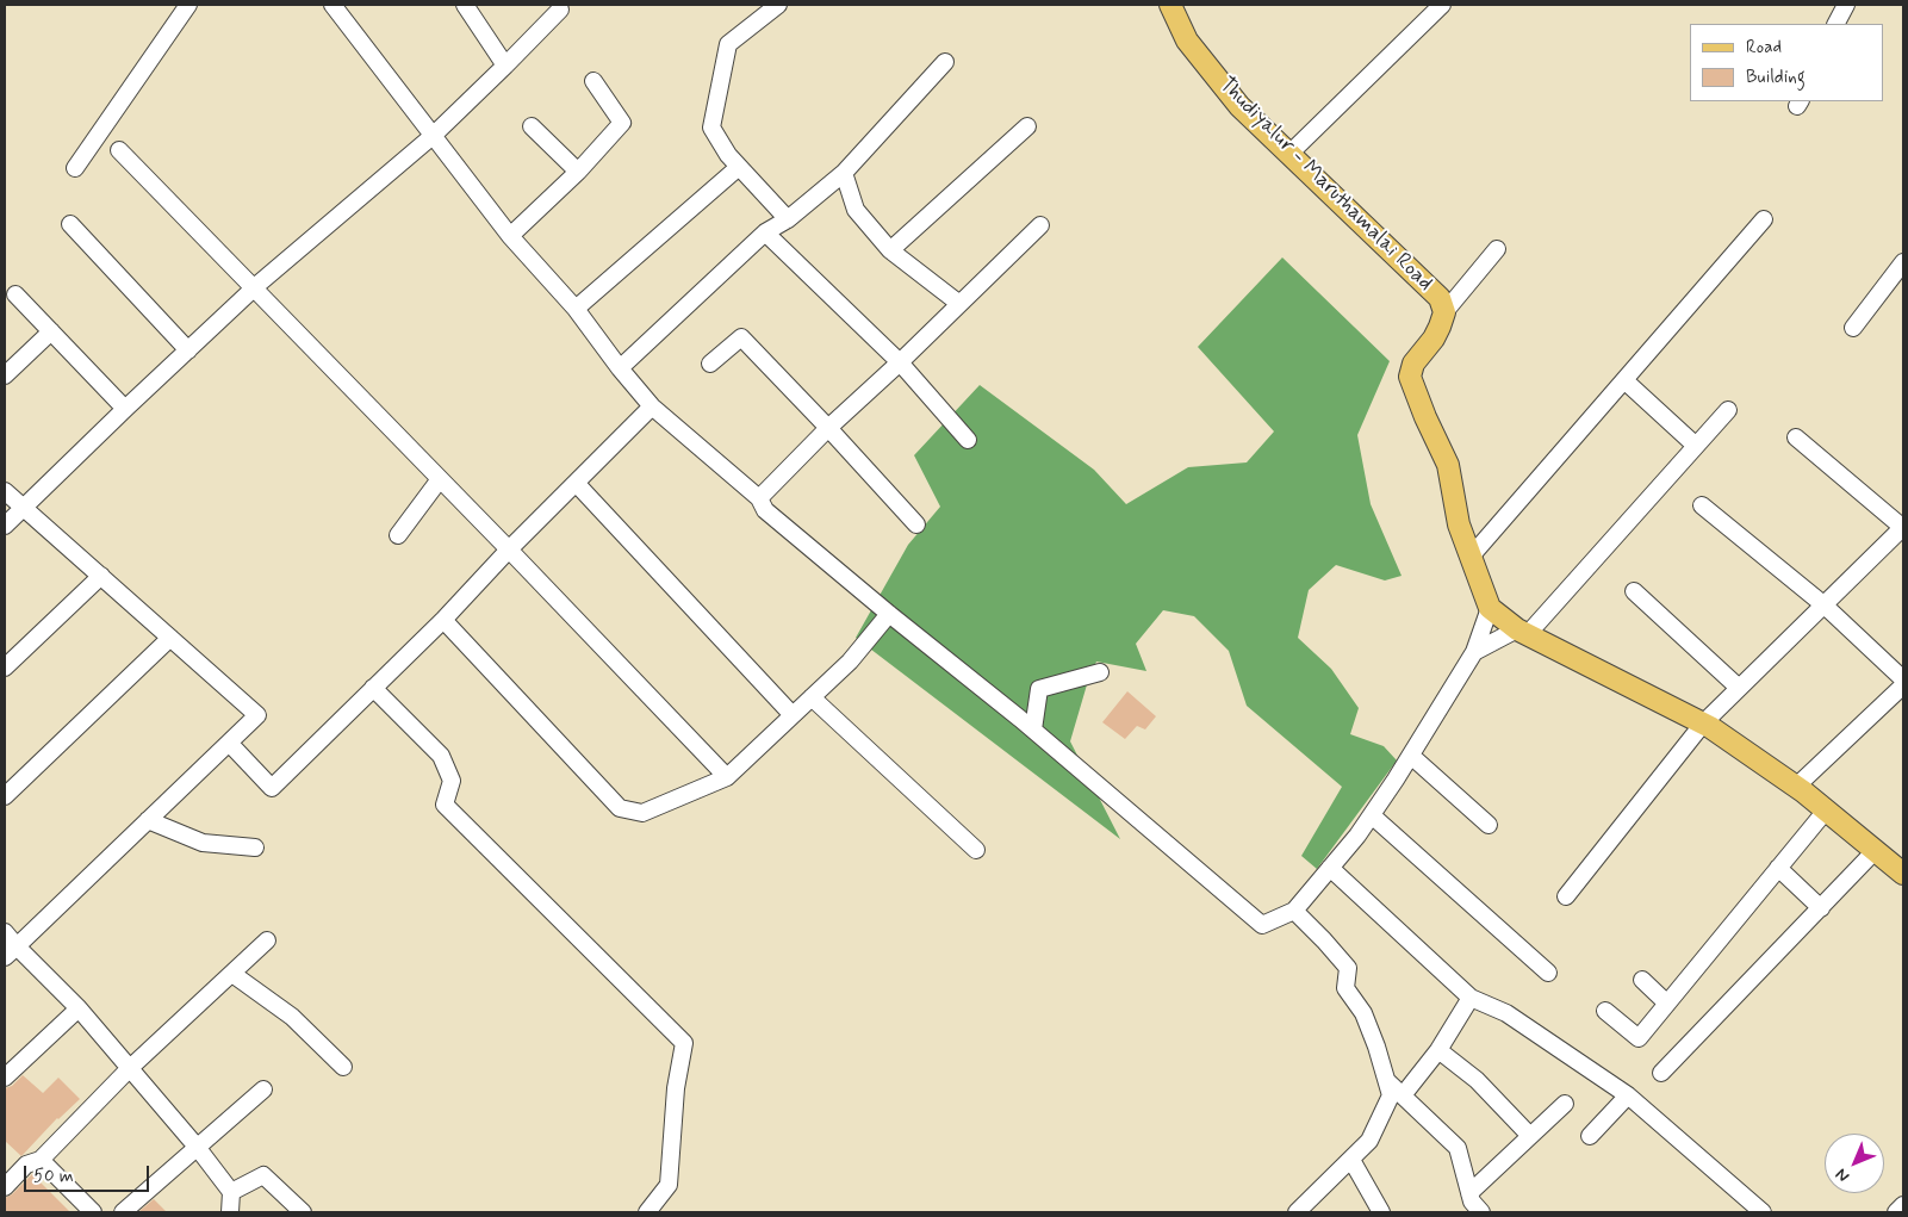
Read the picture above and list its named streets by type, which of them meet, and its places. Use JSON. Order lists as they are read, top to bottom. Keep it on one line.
{"streets":{"main road":["Thudiyalur - Maruthamalai Road"]},"legend":["Road","Building"],"scale_bar":"50 m","north":"bottom left"}
